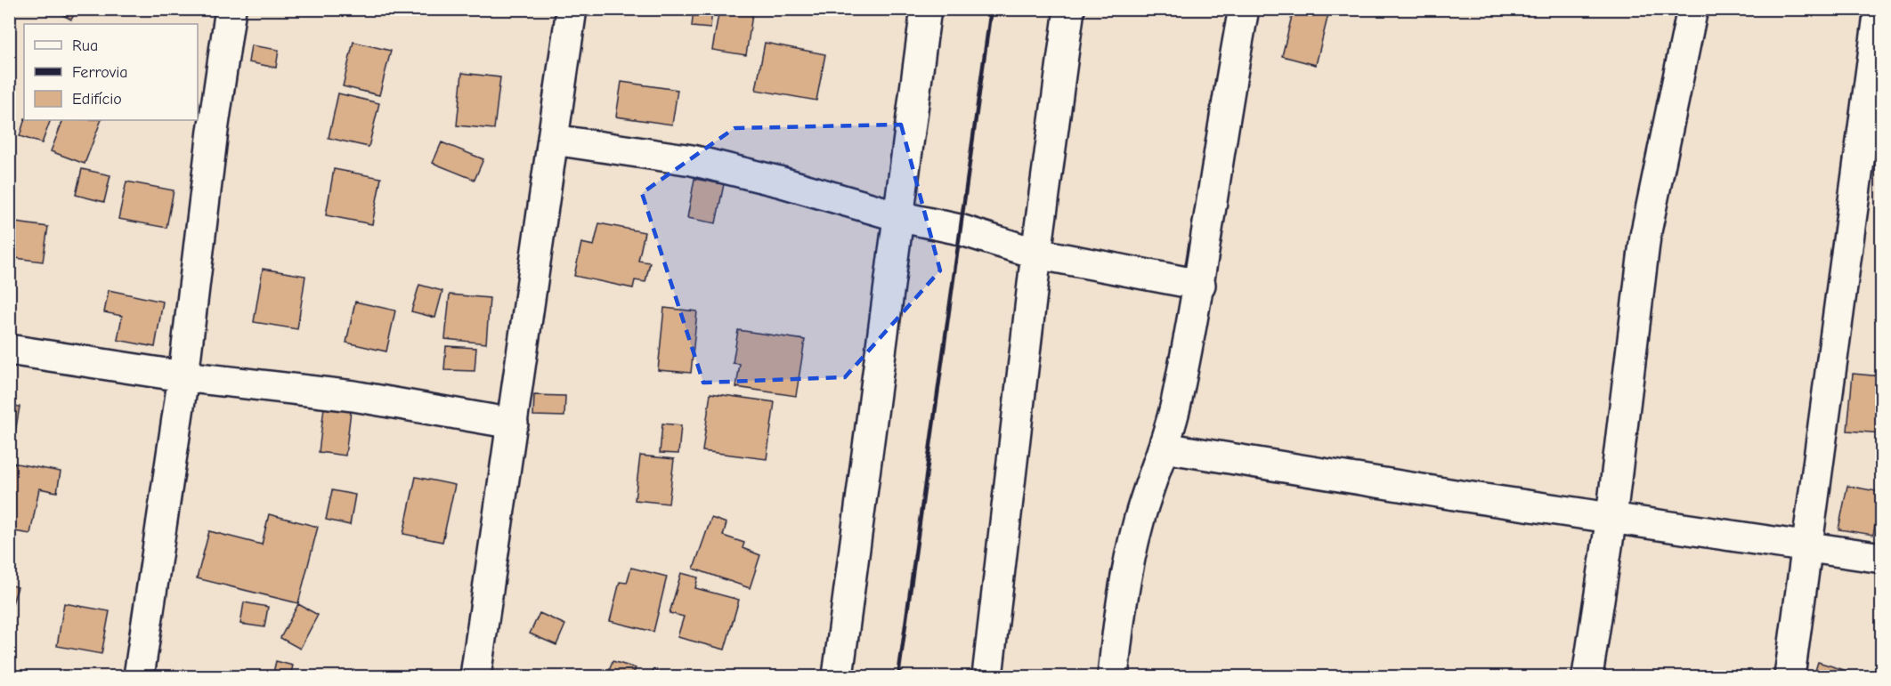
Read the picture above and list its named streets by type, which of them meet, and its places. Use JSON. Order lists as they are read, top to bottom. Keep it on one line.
{"legend":["Rua","Ferrovia","Edifício"]}
